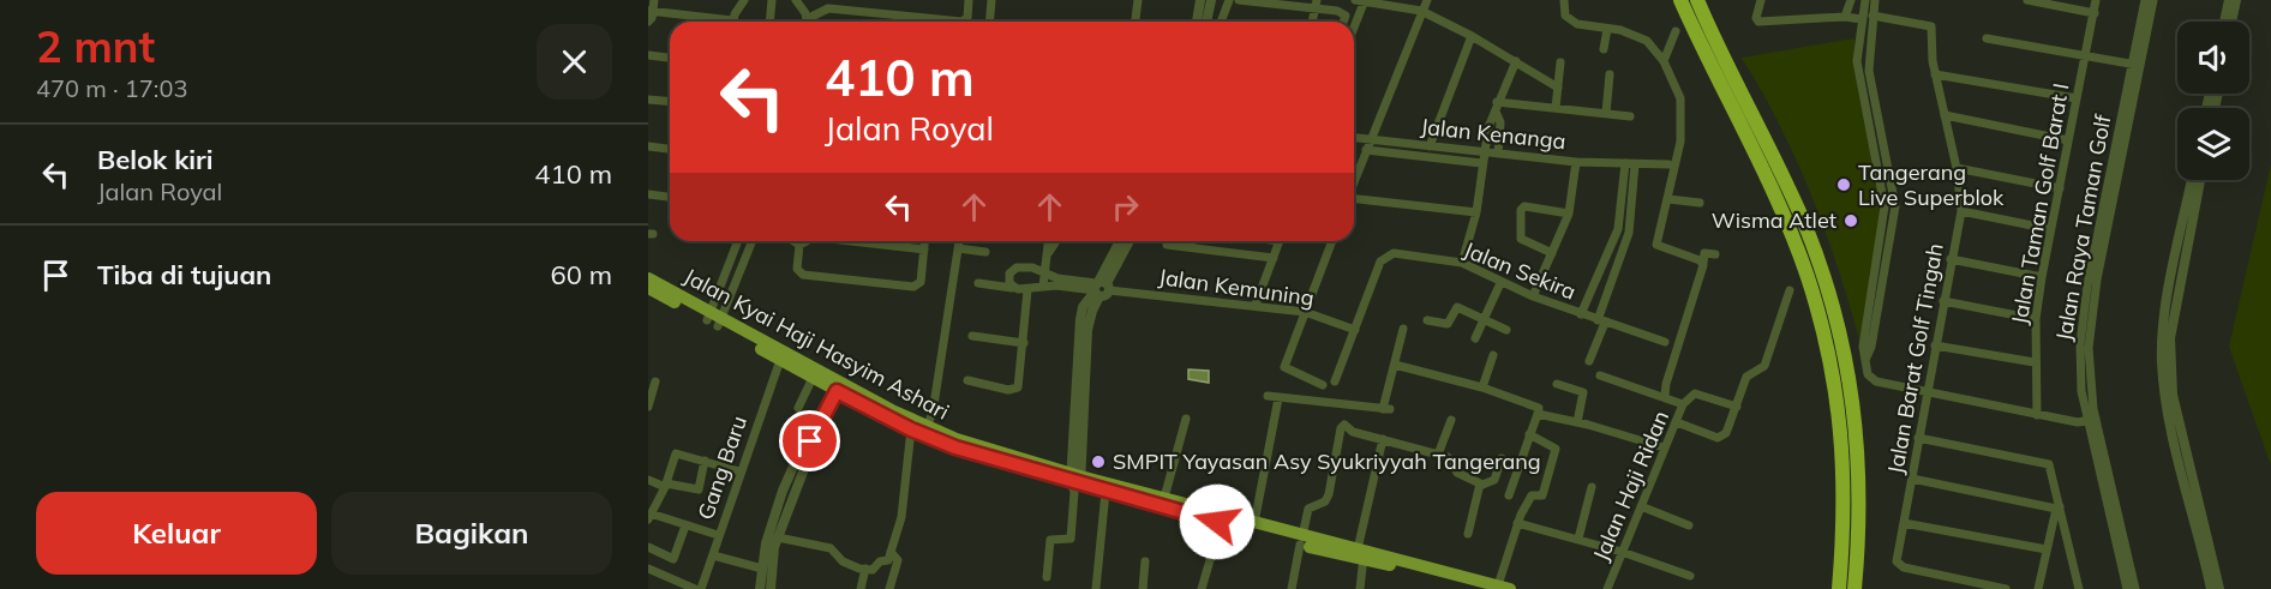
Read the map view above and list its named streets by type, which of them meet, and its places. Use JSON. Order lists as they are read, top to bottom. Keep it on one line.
{"streets":{"main road":["Jalan Kyai Haji Hasyim Ashari"],"street":["Jalan Kenanga","Jalan Taman Golf Barat I","Jalan Raya Taman Golf","Jalan Sekira","Jalan Kemuning","Jalan Barat Golf Tingah","Gang Baru","Jalan Haji Ridan"]},"crossings":[["Jalan Sekira","Jalan Kemuning"],["Jalan Kyai Haji Hasyim Ashari","Gang Baru"]],"places":["Tangerang Live Superblok","Wisma Atlet","SMPIT Yayasan Asy Syukriyyah Tangerang"],"page":{"heading":["2 mnt","470 m · 17:03"],"turn":["410 m","Jalan Royal"],"list":[{"name":"Belok kiri","note":"Jalan Royal","value":"410 m"},{"name":"Tiba di tujuan","value":"60 m"}],"buttons":["Keluar","Bagikan"]}}
